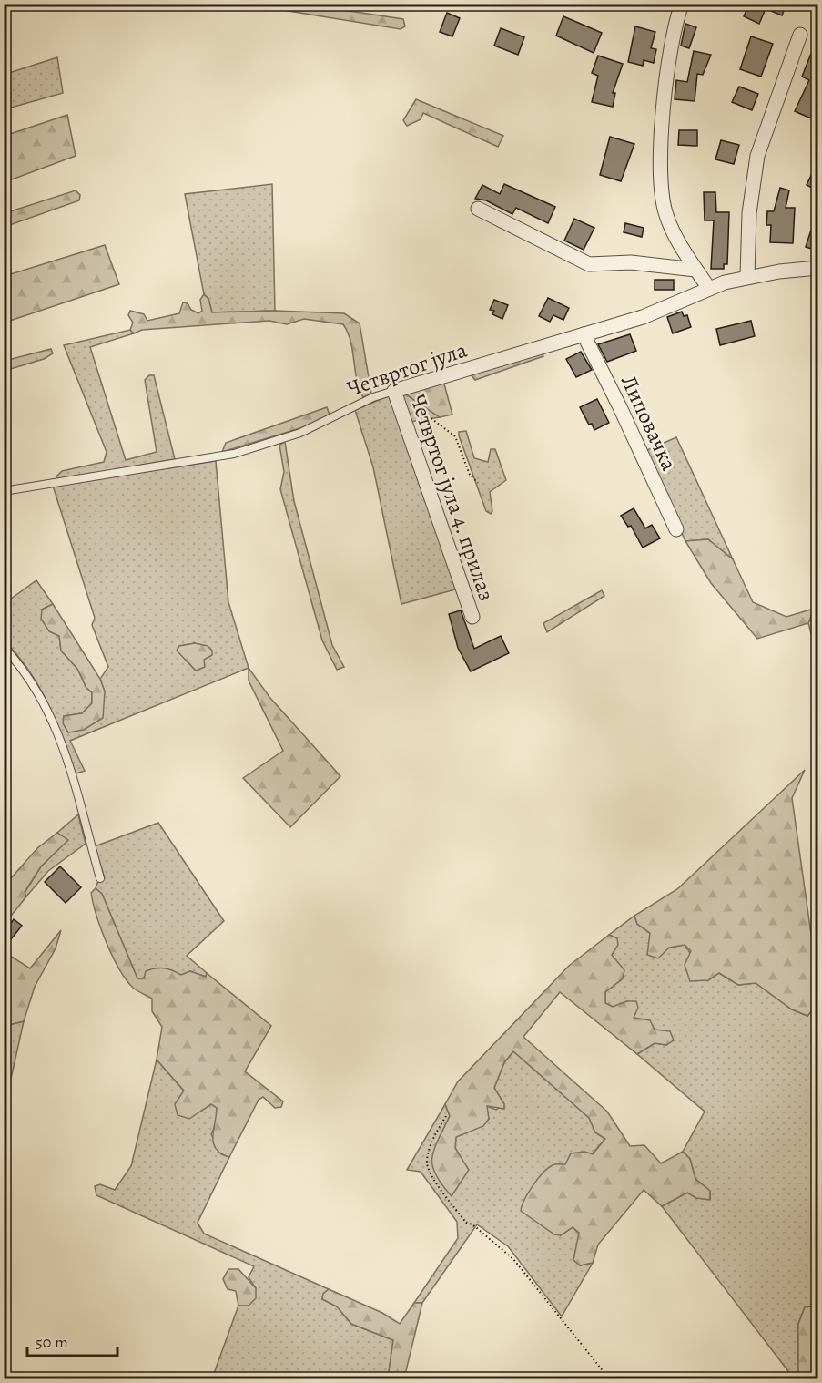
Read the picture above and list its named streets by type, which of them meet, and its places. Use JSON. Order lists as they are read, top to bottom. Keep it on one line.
{"streets":{"street":["Четвртог јула","Липовачка","Четвртог јула 4. прилаз"]},"crossings":[["Четвртог јула","Липовачка"],["Четвртог јула","Четвртог јула 4. прилаз"]],"scale_bar":"50 m"}
